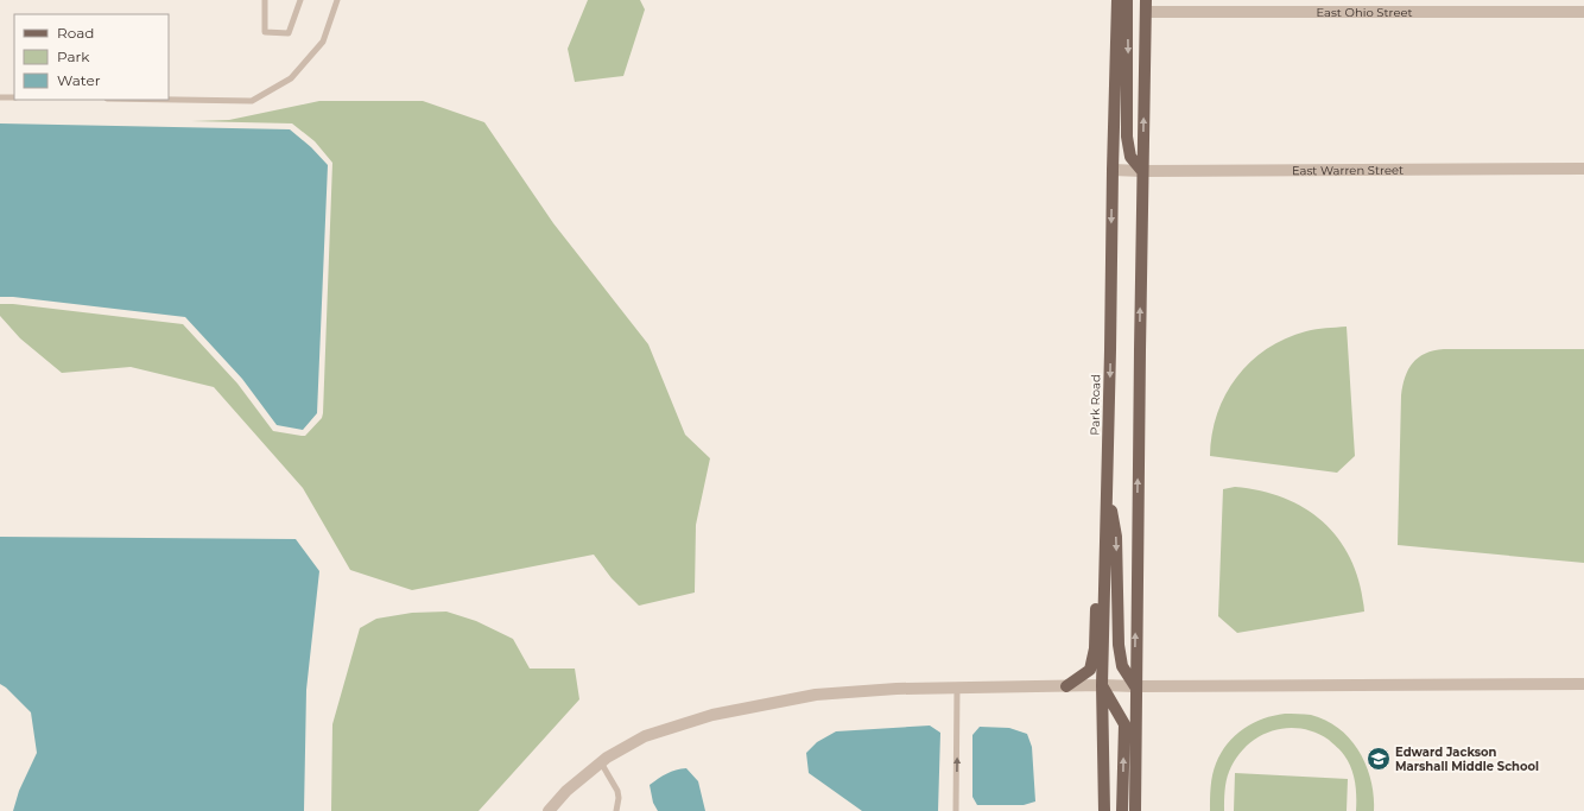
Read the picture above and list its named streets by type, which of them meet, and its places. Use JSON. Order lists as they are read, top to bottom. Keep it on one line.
{"streets":{"main road":["Park Road"],"street":["East Ohio Street","East Warren Street"]},"crossings":[["East Warren Street","Park Road"]],"places":{"school or university":["Edward Jackson Marshall Middle School"]},"legend":["Road","Park","Water"]}
